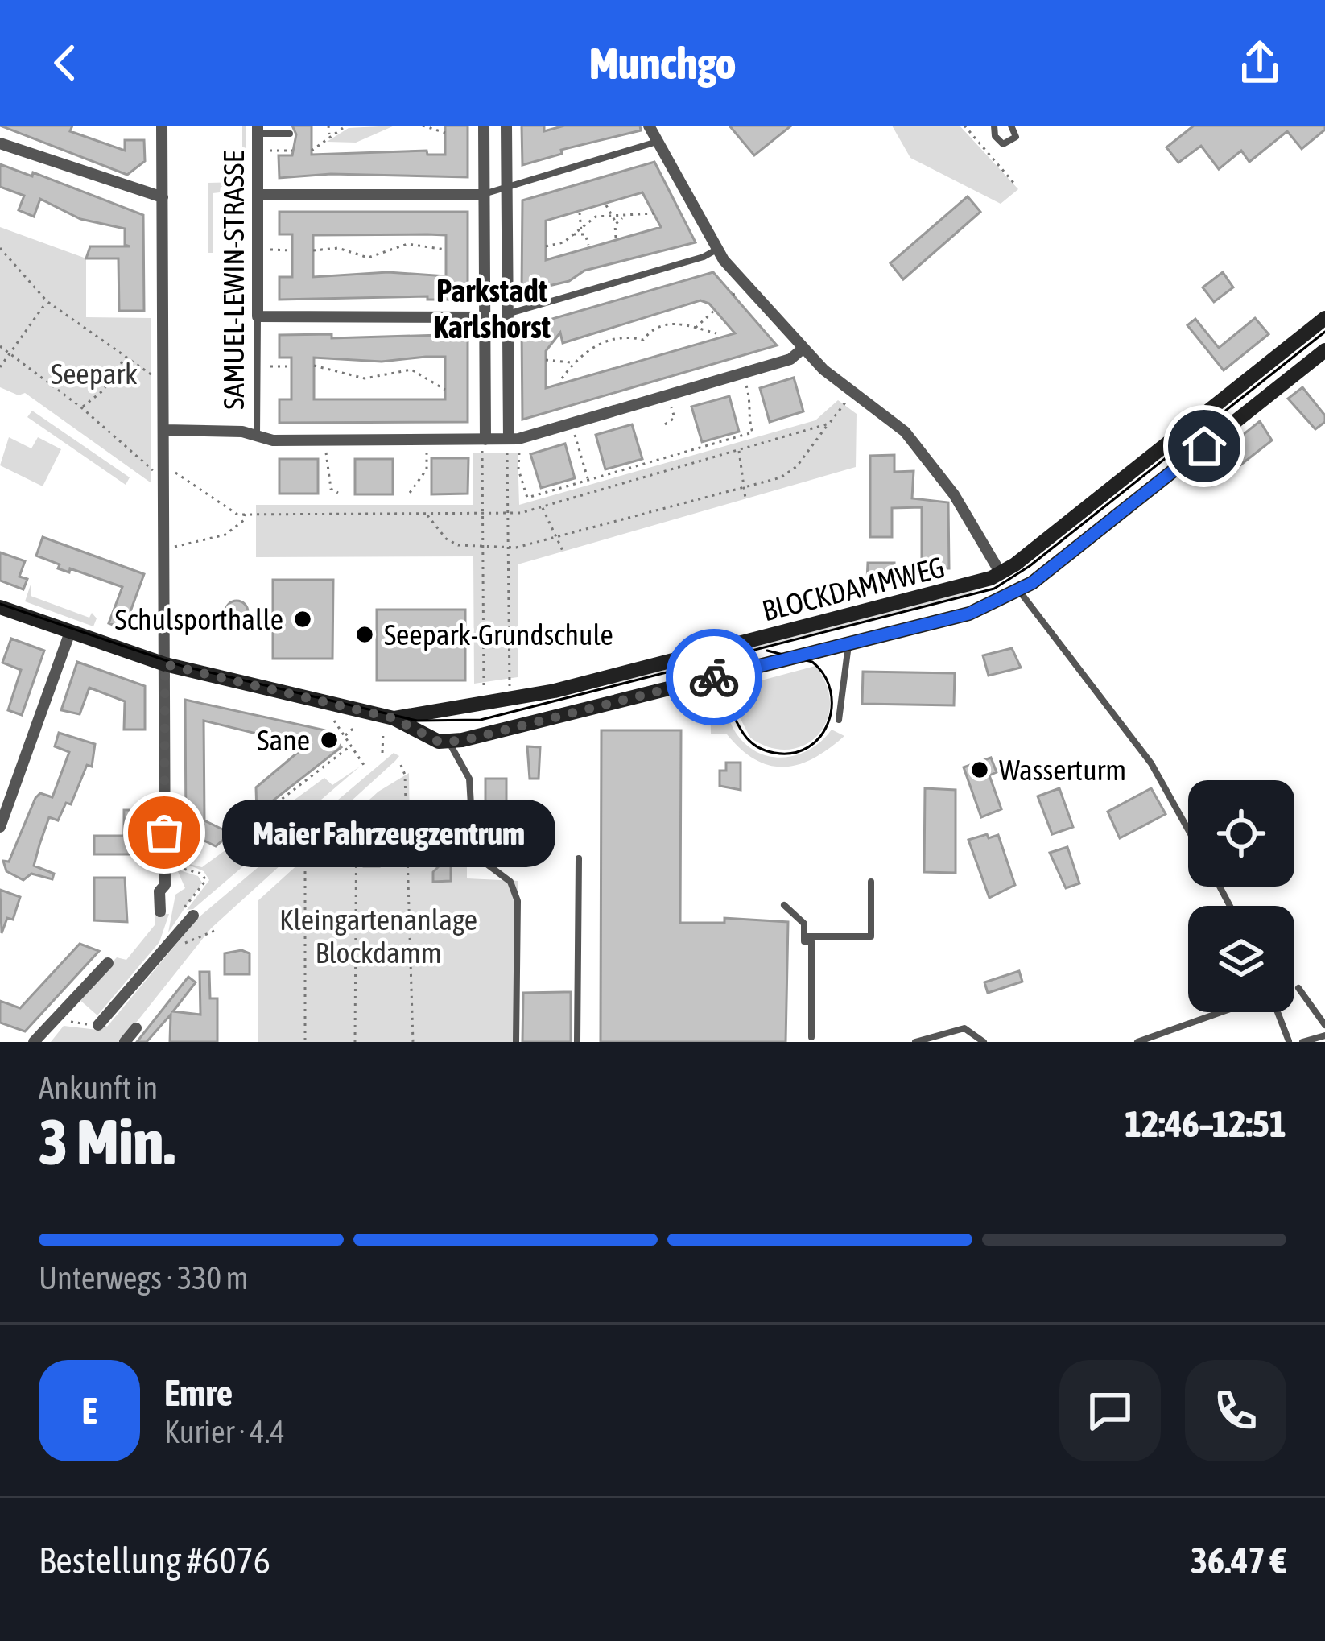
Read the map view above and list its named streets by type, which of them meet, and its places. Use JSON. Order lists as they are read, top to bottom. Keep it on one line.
{"streets":{"street":["SAMUEL-LEWIN-STRASSE","BLOCKDAMMWEG"]},"districts":["Parkstadt Karlshorst"],"parks":["Seepark","Kleingartenanlage Blockdamm"],"places":["Schulsporthalle","Seepark-Grundschule","Sane","Wasserturm","Maier Fahrzeugzentrum"],"page":{"header":"Munchgo","bubble":"Maier Fahrzeugzentrum","heading":["3 Min.","Ankunft in","12:46–12:51"],"panel":["Emre","Kurier · 4.4","Bestellung #6076","36.47 €"],"bar":"Unterwegs · 330 m","round":"E"}}
